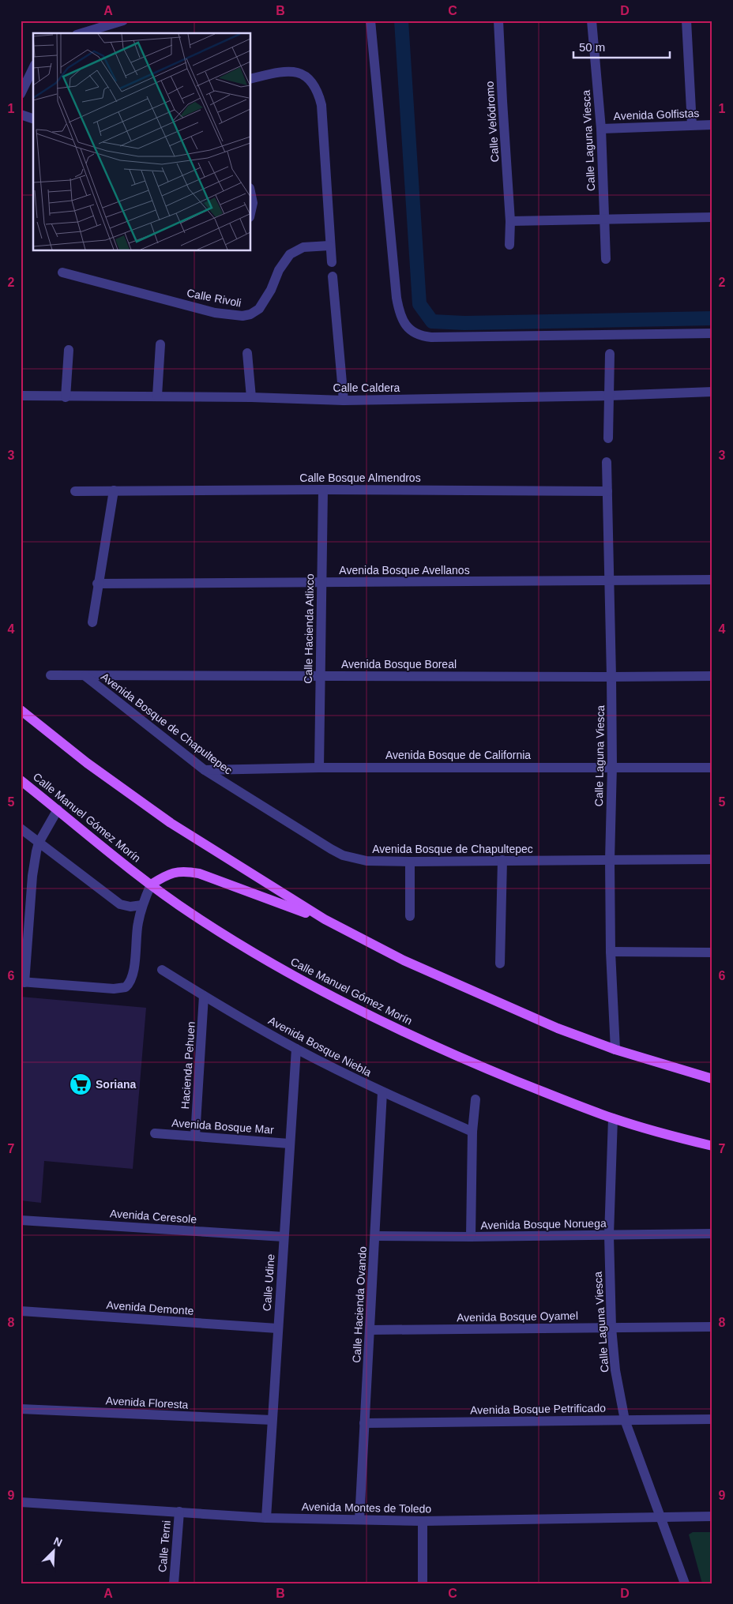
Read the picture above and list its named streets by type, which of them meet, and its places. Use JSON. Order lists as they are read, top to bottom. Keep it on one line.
{"streets":{"main road":["Calle Manuel Gómez Morín"],"street":["Avenida Golfistas","Calle Velódromo","Calle Laguna Viesca","Calle Rivoli","Calle Caldera","Calle Bosque Almendros","Avenida Bosque Avellanos","Calle Hacienda Atlixco","Avenida Bosque Boreal","Avenida Bosque de Chapultepec","Avenida Bosque de California","Avenida Bosque Niebla","Hacienda Pehuen","Avenida Bosque Mar","Avenida Ceresole","Avenida Bosque Noruega","Calle Udine","Calle Hacienda Ovando","Avenida Demonte","Avenida Bosque Oyamel","Avenida Floresta","Avenida Bosque Petrificado","Avenida Montes de Toledo","Calle Terni"]},"crossings":[["Avenida Golfistas","Calle Laguna Viesca"],["Calle Laguna Viesca","Calle Bosque Almendros"],["Calle Laguna Viesca","Avenida Bosque Avellanos"],["Calle Laguna Viesca","Avenida Bosque Boreal"],["Calle Laguna Viesca","Avenida Bosque de Chapultepec"],["Calle Laguna Viesca","Avenida Bosque de California"],["Calle Laguna Viesca","Calle Manuel Gómez Morín"],["Calle Laguna Viesca","Avenida Bosque Noruega"],["Calle Laguna Viesca","Avenida Bosque Oyamel"],["Calle Laguna Viesca","Avenida Bosque Petrificado"],["Calle Laguna Viesca","Avenida Montes de Toledo"],["Calle Bosque Almendros","Calle Hacienda Atlixco"],["Avenida Bosque Avellanos","Calle Hacienda Atlixco"],["Calle Hacienda Atlixco","Avenida Bosque Boreal"],["Calle Hacienda Atlixco","Avenida Bosque de California"],["Avenida Bosque Boreal","Avenida Bosque de Chapultepec"],["Avenida Bosque de Chapultepec","Avenida Bosque de California"],["Avenida Bosque Niebla","Hacienda Pehuen"],["Avenida Bosque Niebla","Calle Udine"],["Avenida Bosque Niebla","Calle Hacienda Ovando"],["Hacienda Pehuen","Avenida Bosque Mar"],["Avenida Bosque Mar","Calle Udine"],["Avenida Ceresole","Calle Udine"],["Avenida Bosque Noruega","Calle Hacienda Ovando"],["Calle Udine","Avenida Demonte"],["Calle Udine","Avenida Floresta"],["Calle Udine","Avenida Montes de Toledo"],["Calle Hacienda Ovando","Avenida Bosque Oyamel"],["Calle Hacienda Ovando","Avenida Bosque Petrificado"],["Calle Hacienda Ovando","Avenida Montes de Toledo"],["Avenida Montes de Toledo","Calle Terni"]],"places":{"supermarket":["Soriana"]},"scale_bar":"50 m","north":"top right","grid":{"columns":["A","B","C","D"],"rows":["1","2","3","4","5","6","7","8","9"]}}
